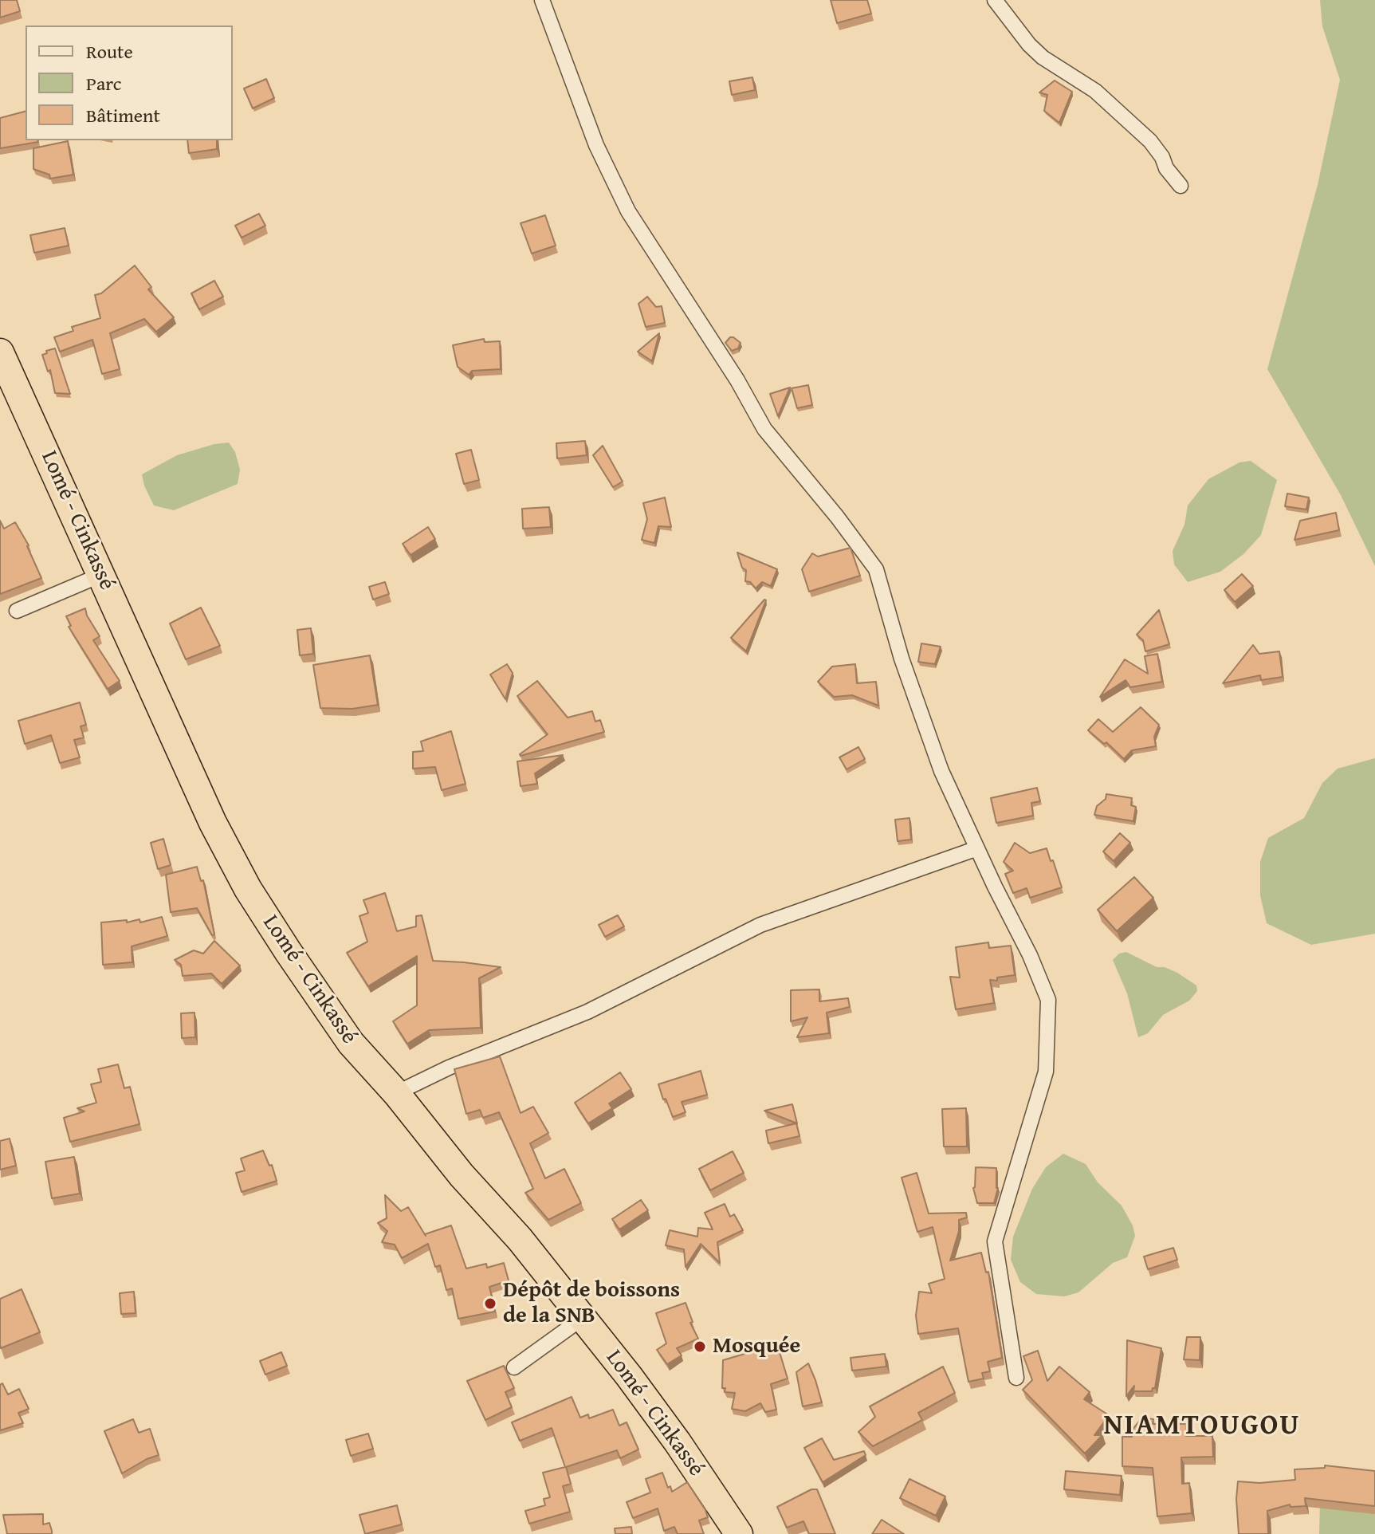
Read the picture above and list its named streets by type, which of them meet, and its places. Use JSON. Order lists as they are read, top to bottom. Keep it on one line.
{"streets":{"highway":["Lomé - Cinkassé"]},"districts":["NIAMTOUGOU"],"places":["Dépôt de boissons de la SNB","Mosquée"],"legend":["Route","Parc","Bâtiment"]}
